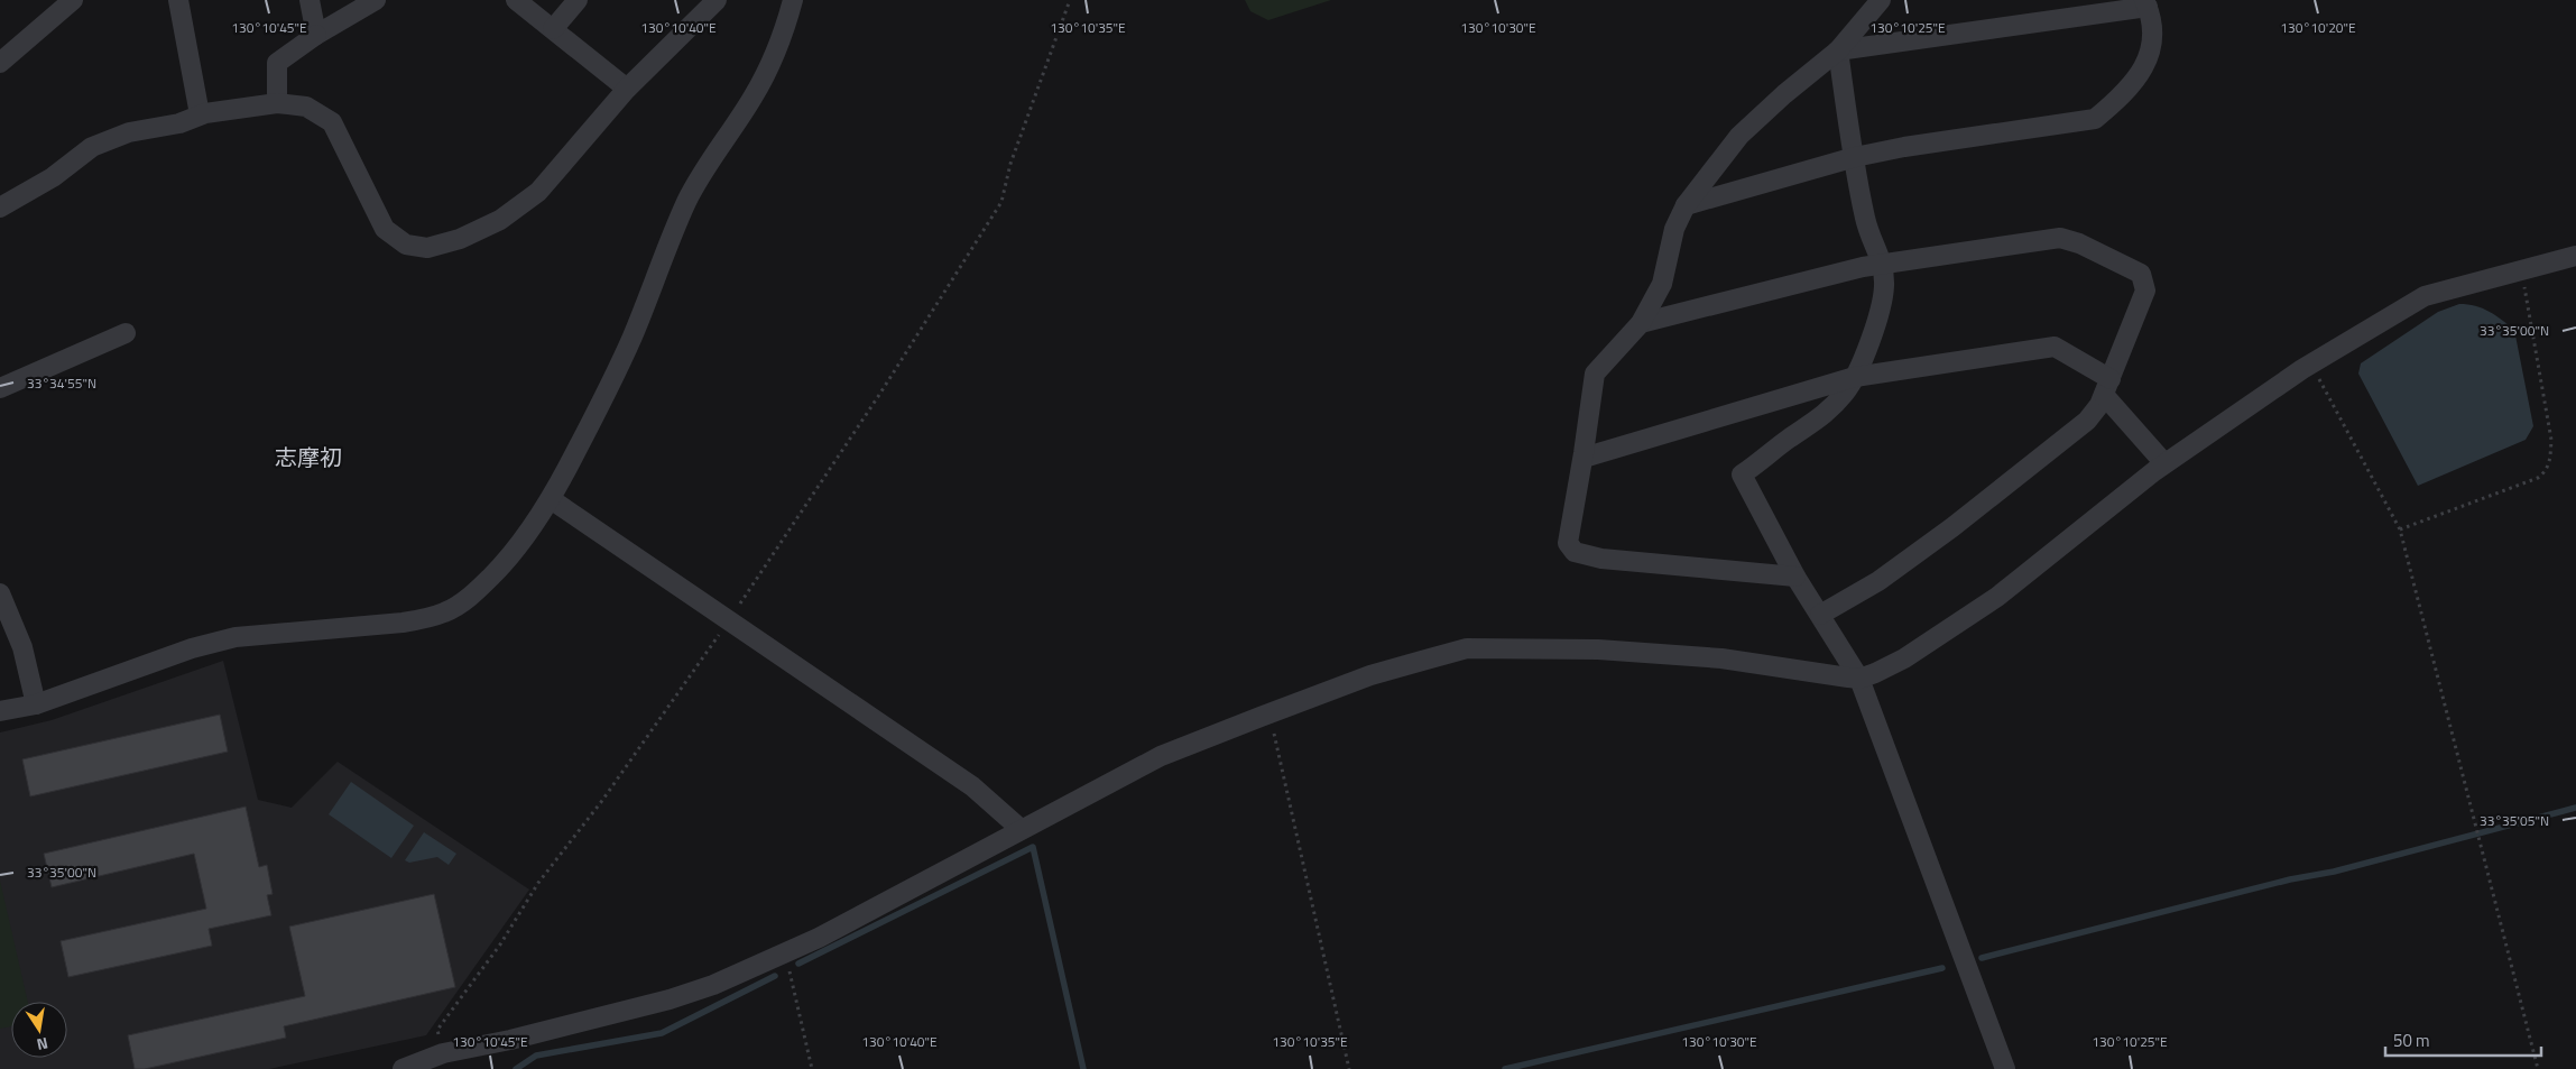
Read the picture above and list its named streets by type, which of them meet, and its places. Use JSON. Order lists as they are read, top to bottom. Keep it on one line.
{"districts":["志摩初"],"scale_bar":"50 m","north":"bottom","coordinates":["130°10'45\"E","130°10'40\"E","130°10'35\"E","130°10'30\"E","130°10'25\"E","130°10'20\"E","33°35'00\"N","33°34'55\"N","33°35'05\"N"]}
